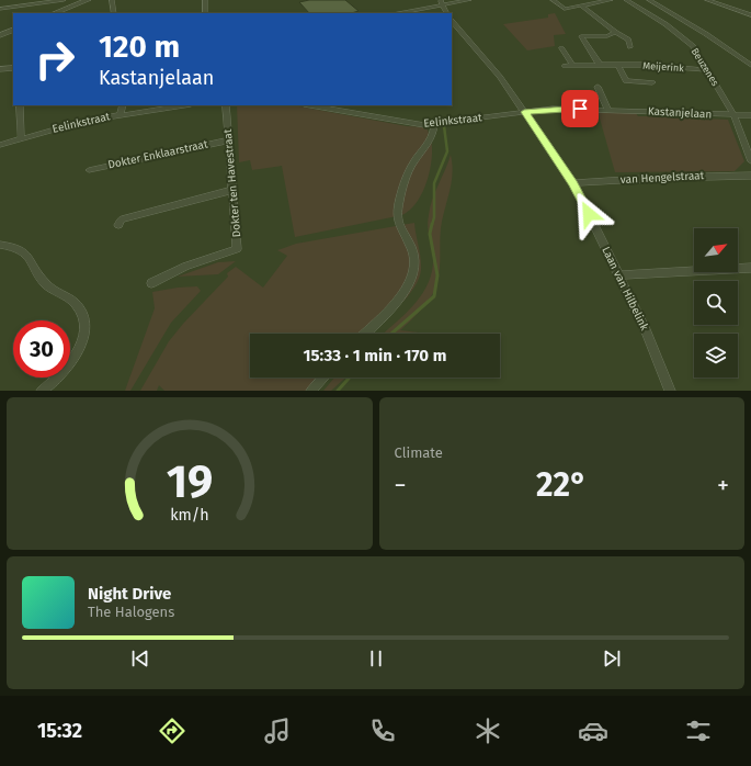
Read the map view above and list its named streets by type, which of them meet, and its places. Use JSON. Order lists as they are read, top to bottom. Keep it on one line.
{"streets":{"street":["Meijerink","Beuzenes","Kastanjelaan","Eelinkstraat","Dokter Enklaarstraat","van Hengelstraat","Dokter ten Havestraat","Laan van Hilbelink"]},"crossings":[["Meijerink","Beuzenes"],["Beuzenes","Kastanjelaan"],["Kastanjelaan","Eelinkstraat"],["Kastanjelaan","Laan van Hilbelink"],["Eelinkstraat","Laan van Hilbelink"],["Dokter Enklaarstraat","Dokter ten Havestraat"],["van Hengelstraat","Laan van Hilbelink"]],"north":"top right","page":{"turn":["120 m","Kastanjelaan"],"limit":"30","trip":"15:33 · 1 min · 170 m","tile":"Climate","heat":["−","22°","+"],"song":["Night Drive","The Halogens"],"tabs":"15:32","gauge":["19","km/h"]}}
